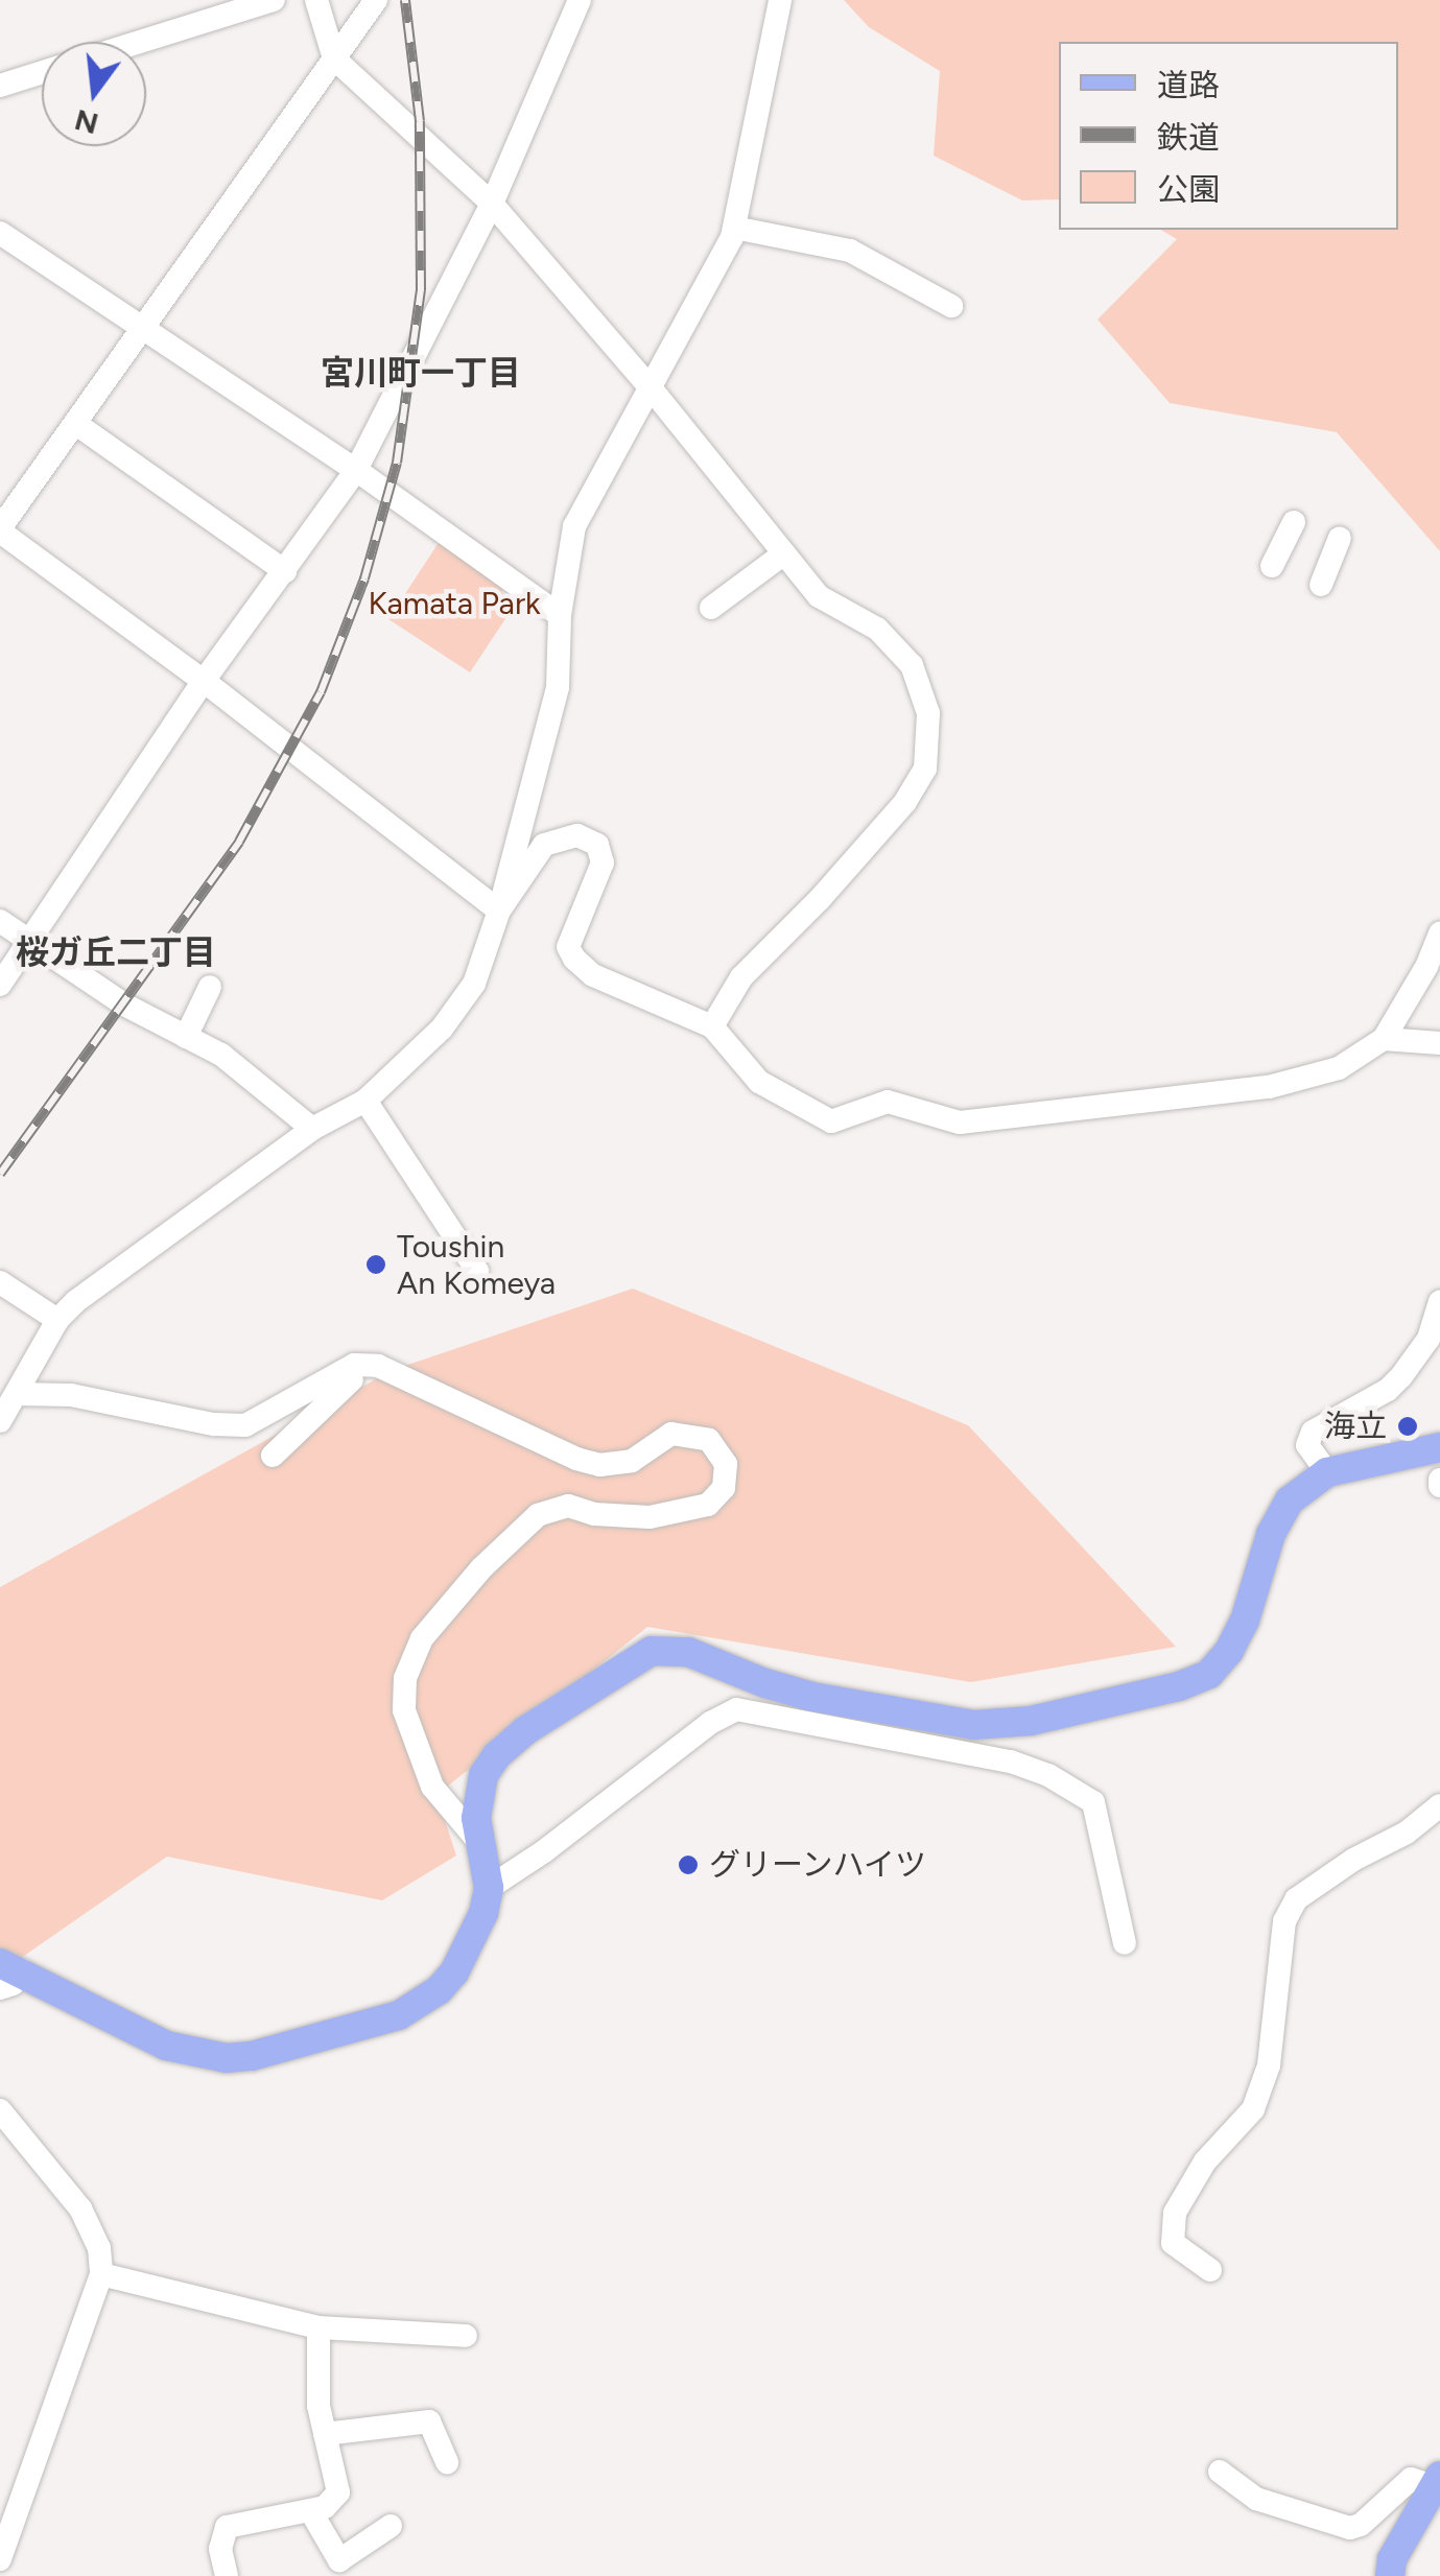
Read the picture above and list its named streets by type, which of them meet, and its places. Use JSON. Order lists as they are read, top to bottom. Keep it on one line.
{"districts":["宮川町一丁目","桜ガ丘二丁目"],"parks":["Kamata Park"],"places":["Toushin An Komeya","海立","グリーンハイツ"],"legend":["道路","鉄道","公園"],"north":"bottom"}
